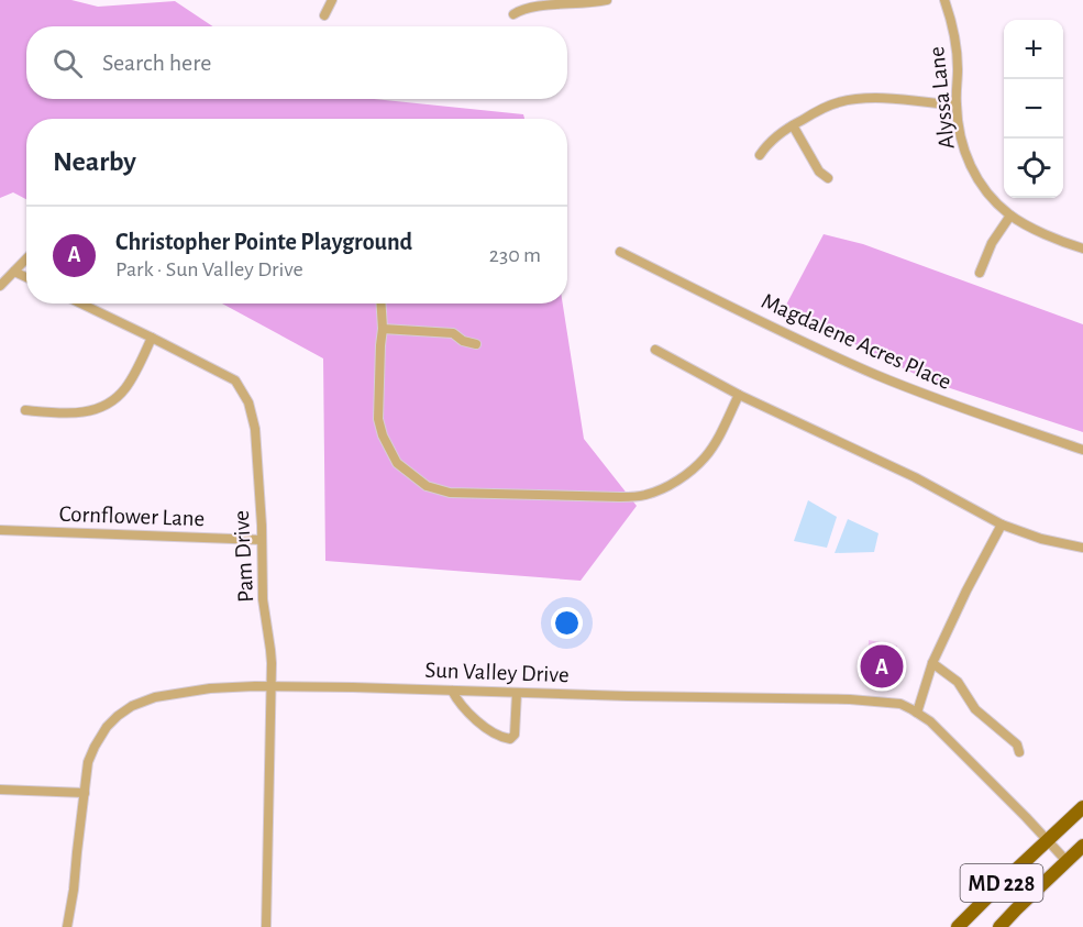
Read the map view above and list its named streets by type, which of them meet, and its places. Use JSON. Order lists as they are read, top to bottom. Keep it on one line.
{"streets":{"highway":["MD 228"],"street":["Alyssa Lane","Magdalene Acres Place","Cornflower Lane","Pam Drive","Sun Valley Drive"]},"crossings":[["Cornflower Lane","Pam Drive"],["Pam Drive","Sun Valley Drive"],["Sun Valley Drive","MD 228"]],"page":{"map_buttons":["+","−"],"search":"Search here","heading":"Nearby","list":[{"mark":"A","name":"Christopher Pointe Playground","note":"Park · Sun Valley Drive","value":"230 m"}],"pins":"A"}}
